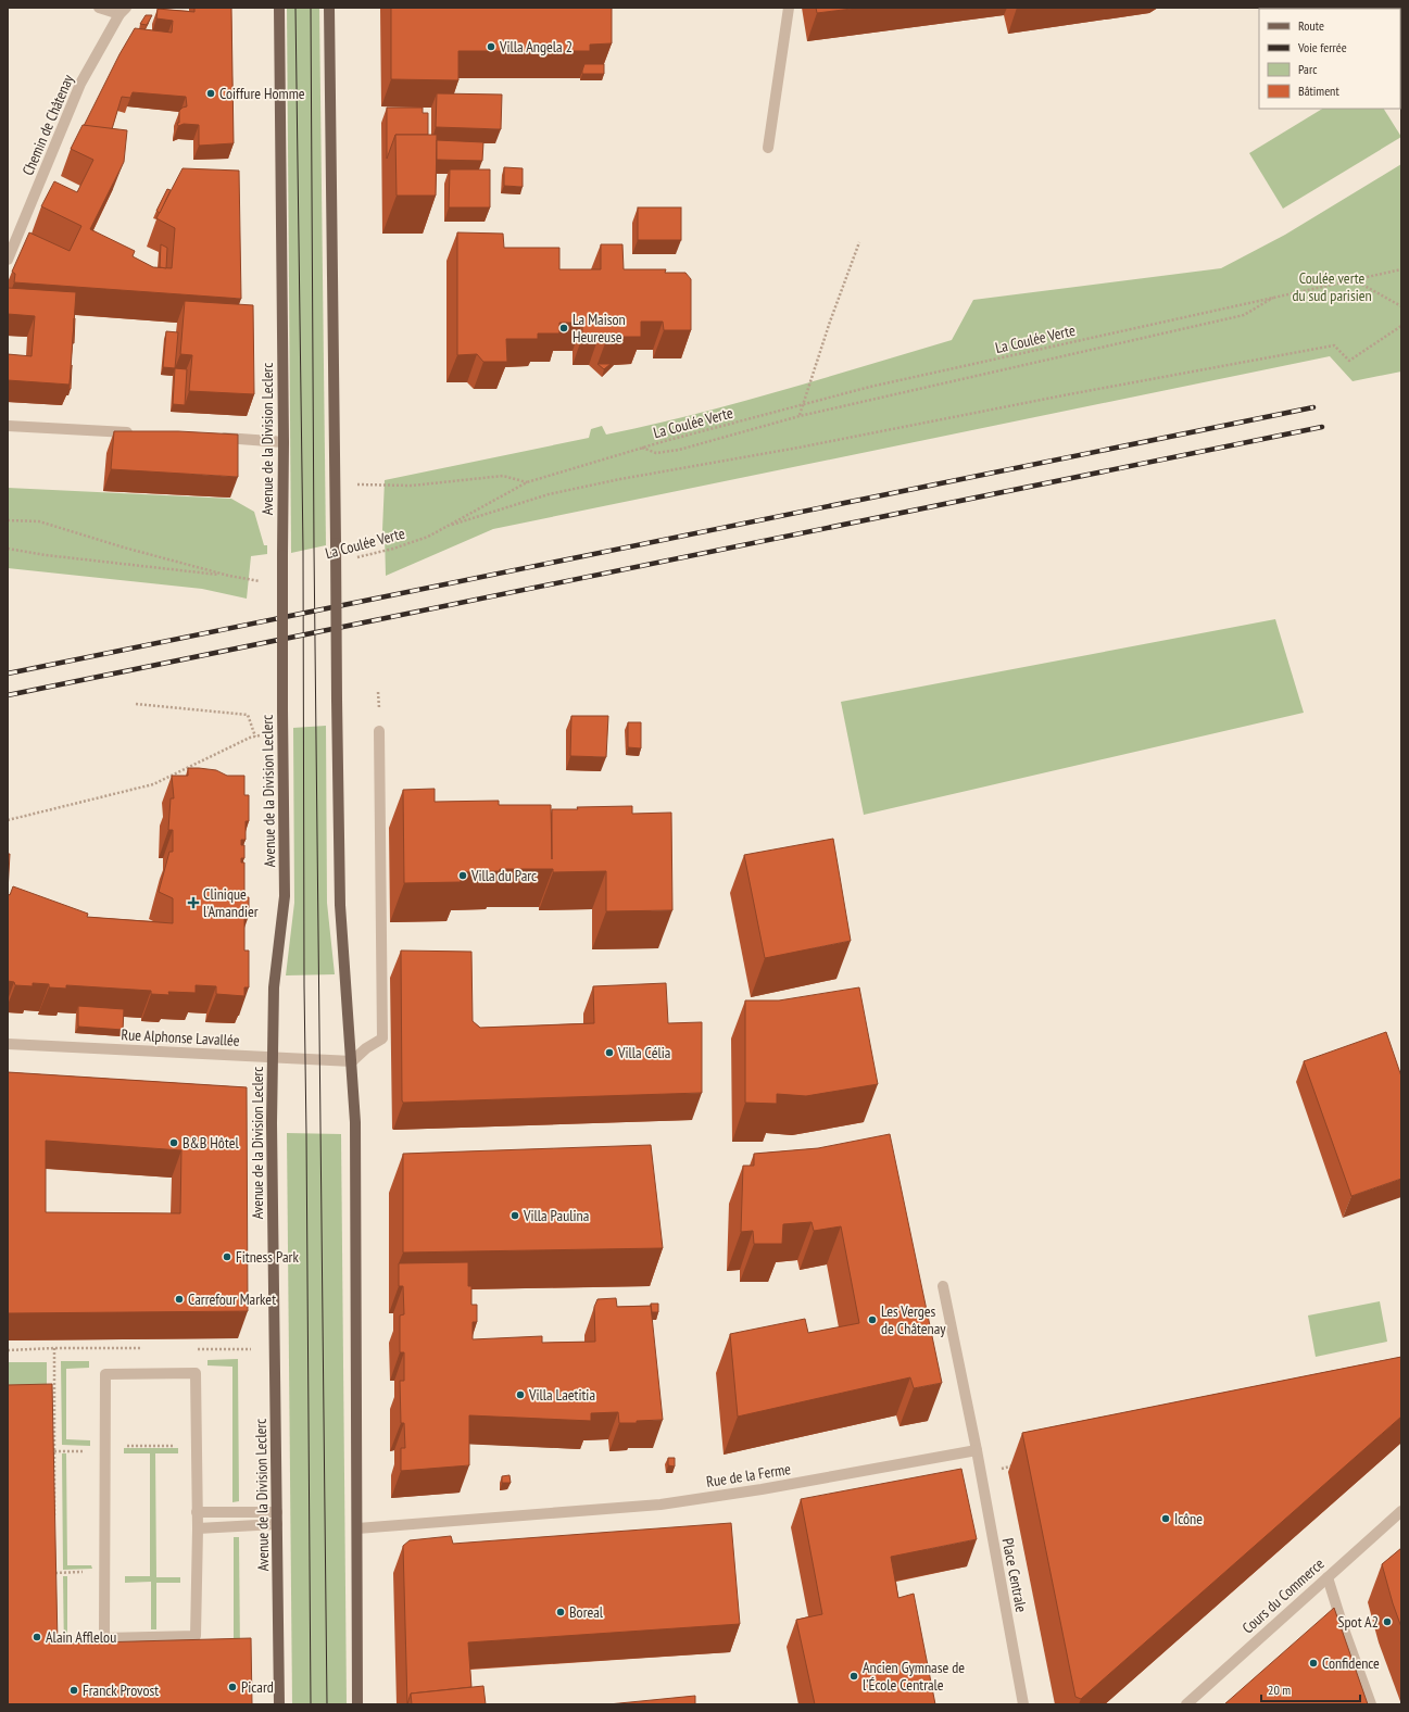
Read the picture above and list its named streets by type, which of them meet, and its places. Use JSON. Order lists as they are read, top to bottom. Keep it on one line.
{"streets":{"main road":["Avenue de la Division Leclerc"],"street":["Chemin de Châtenay","Rue Alphonse Lavallée","Rue de la Ferme","Place Centrale","Cours du Commerce"],"path":["La Coulée Verte"]},"crossings":[["Avenue de la Division Leclerc","Rue Alphonse Lavallée"],["Rue de la Ferme","Place Centrale"]],"parks":["Coulée verte du sud parisien"],"places":{"other":["Villa Angela 2","Coiffure Homme","La Maison Heureuse","Villa du Parc","Villa Célia","B&B Hôtel","Villa Paulina","Fitness Park","Carrefour Market","Les Verges de Châtenay","Villa Laetitia","Icône","Boreal","Spot A2","Alain Afflelou","Confidence","Ancien Gymnase de l’École Centrale","Picard","Franck Provost"],"health":["Clinique l'Amandier"]},"legend":["Route","Voie ferrée","Parc","Bâtiment"],"scale_bar":"20 m"}
